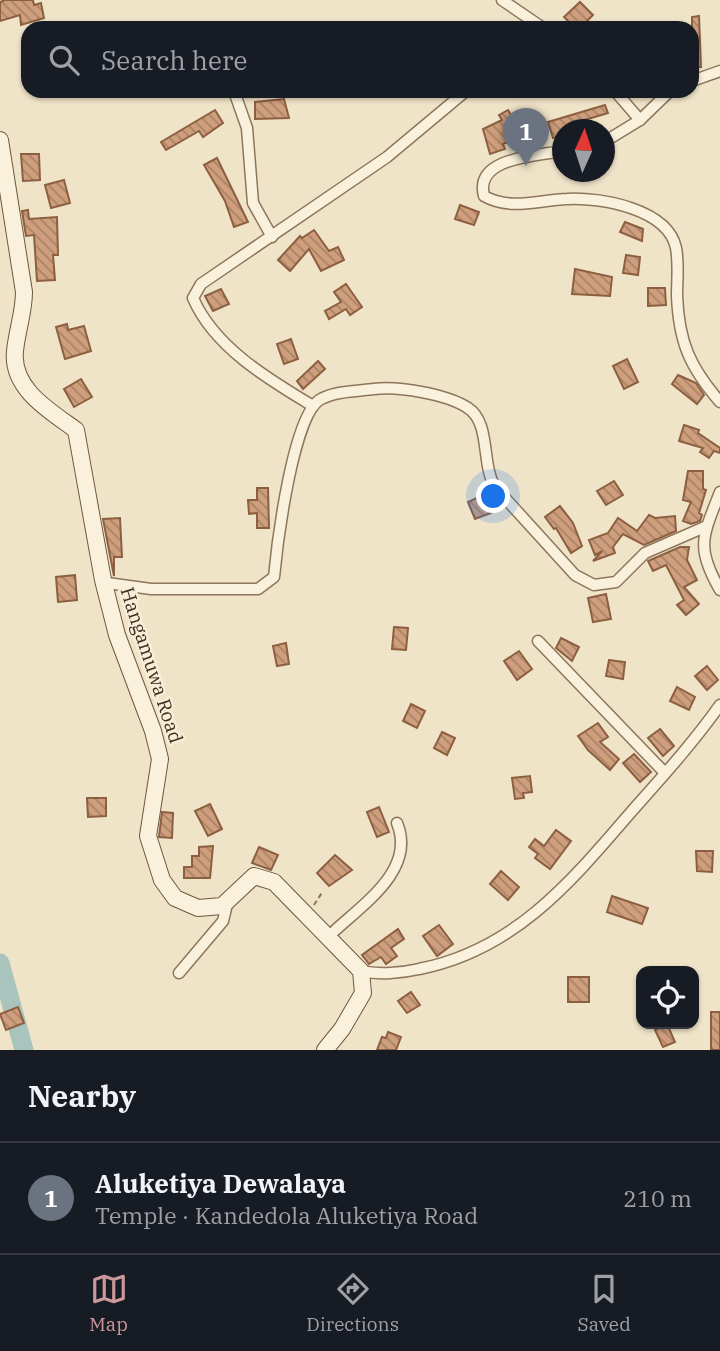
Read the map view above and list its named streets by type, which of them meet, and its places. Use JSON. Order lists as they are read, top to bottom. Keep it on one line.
{"streets":{"street":["Hangamuwa Road"]},"north":"top","page":{"search":"Search here","pins":"1","heading":"Nearby","list":[{"mark":"1","name":"Aluketiya Dewalaya","note":"Temple · Kandedola Aluketiya Road","value":"210 m"}],"nav":["Map","Directions","Saved"]}}
